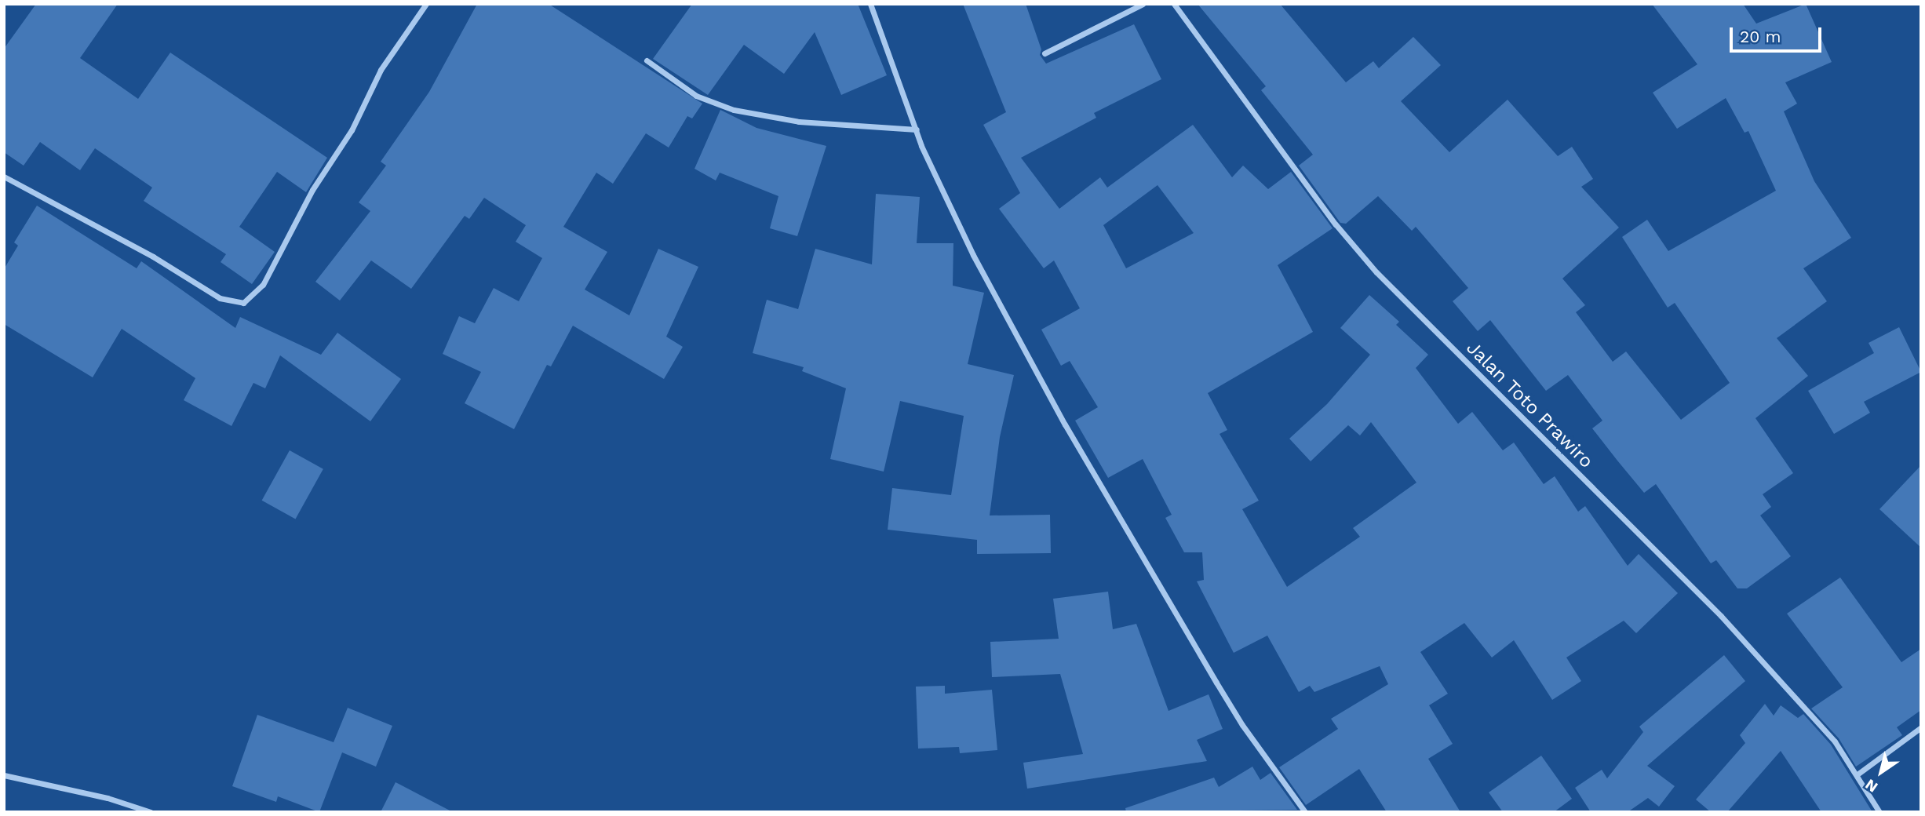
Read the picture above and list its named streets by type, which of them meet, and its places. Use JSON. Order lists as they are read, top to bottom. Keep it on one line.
{"streets":{"street":["Jalan Toto Prawiro"]},"scale_bar":"20 m","north":"bottom left"}
